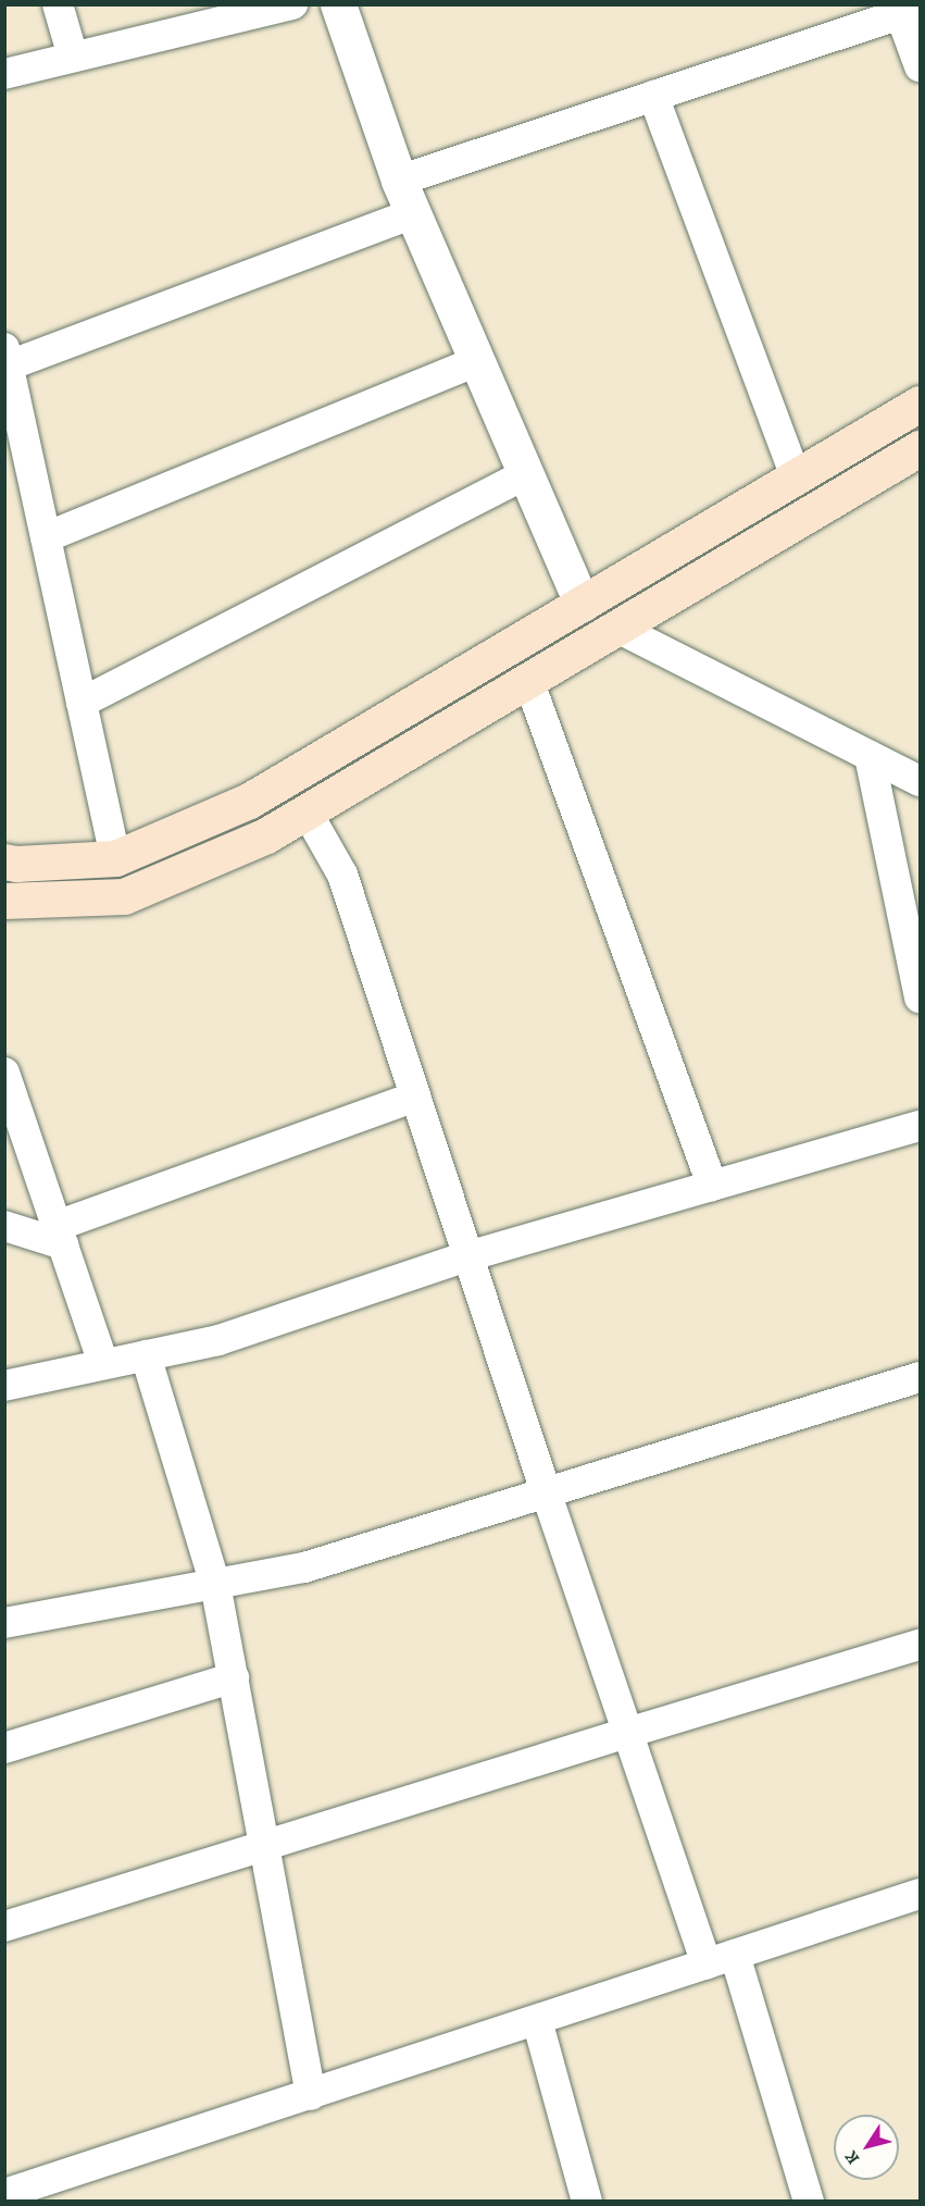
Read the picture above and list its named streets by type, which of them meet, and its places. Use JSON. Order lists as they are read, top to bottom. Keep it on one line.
{"north":"bottom left"}
